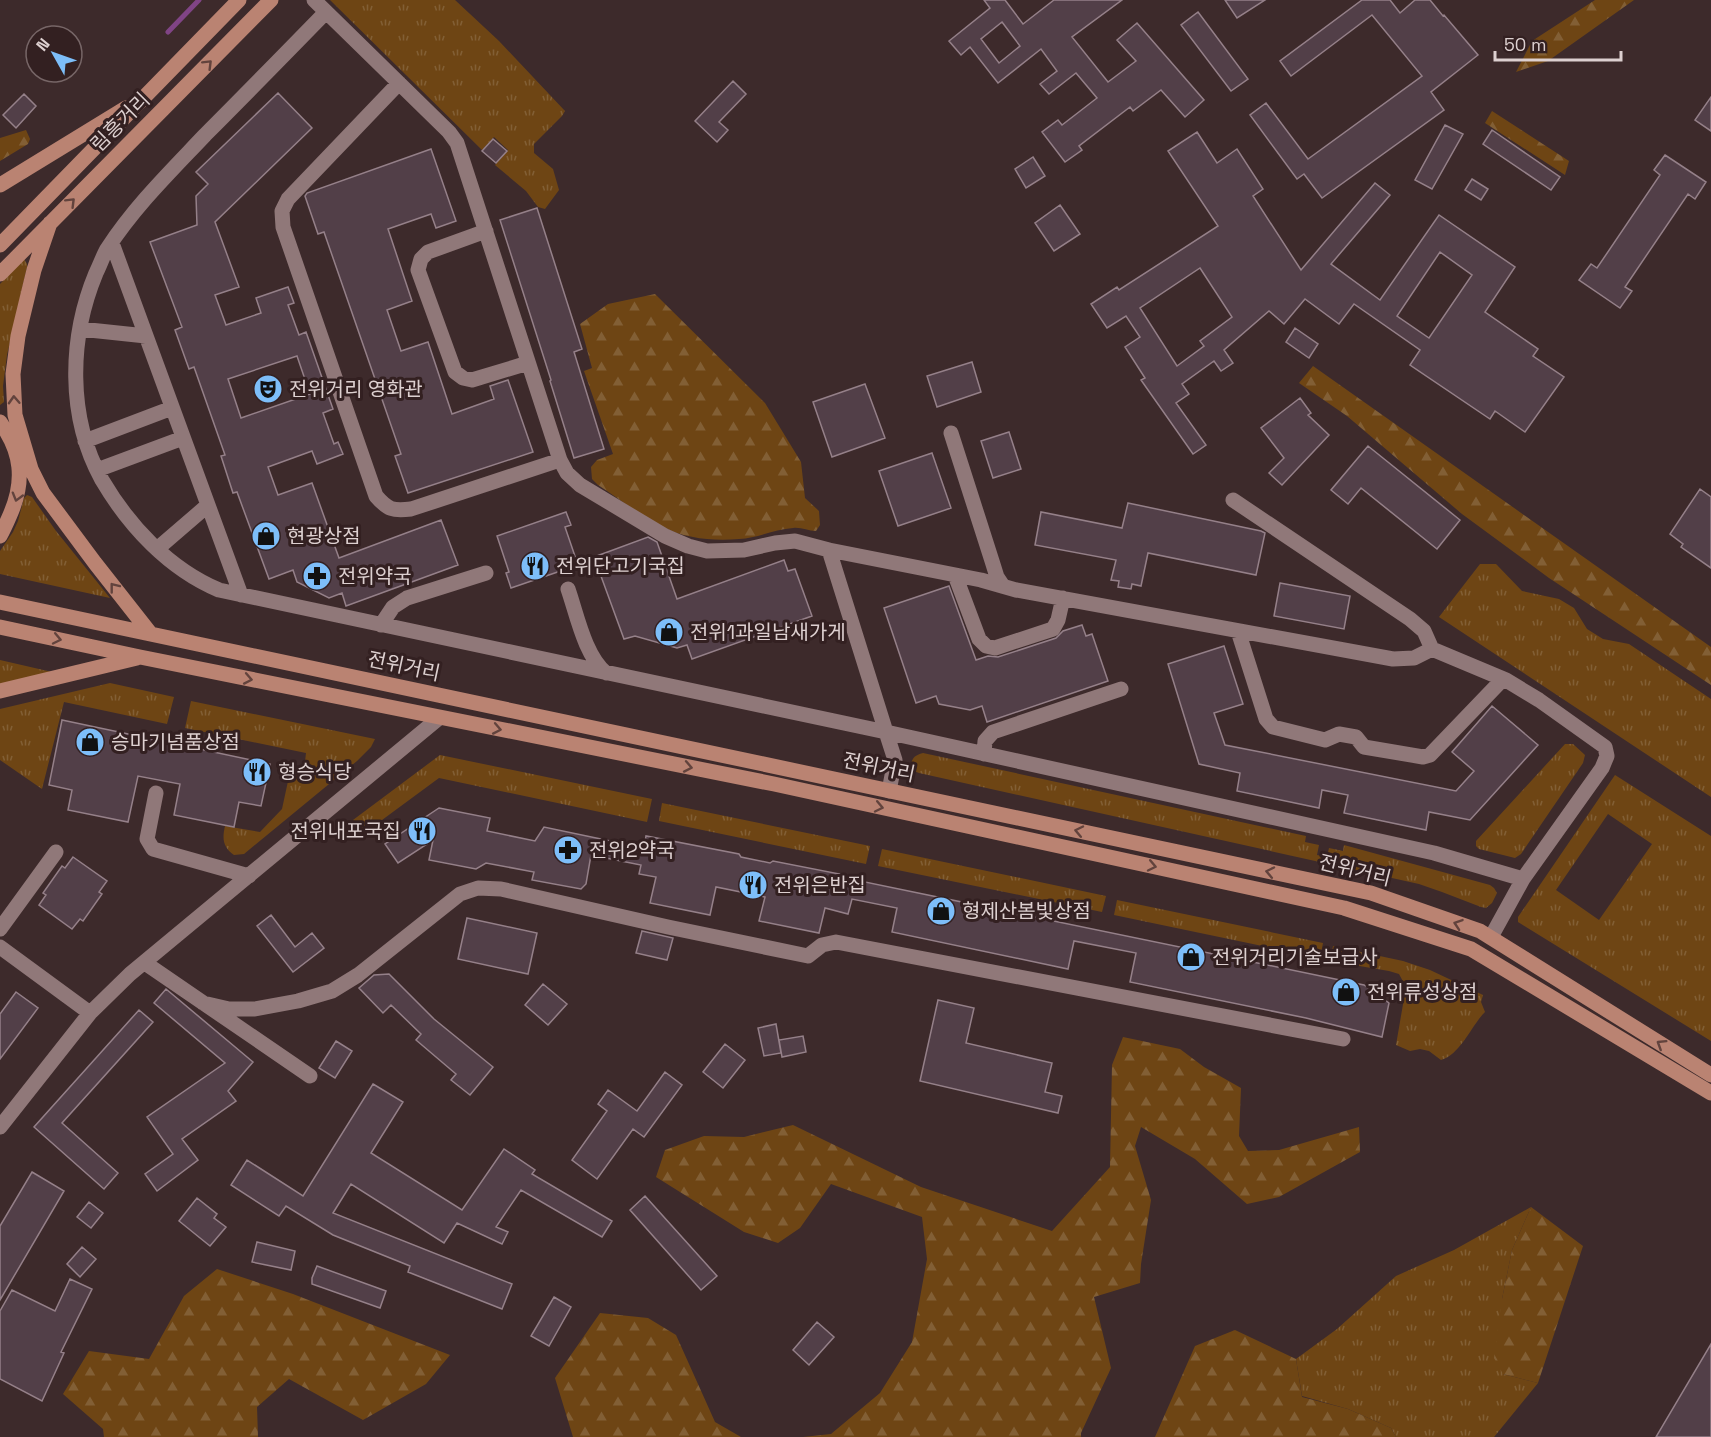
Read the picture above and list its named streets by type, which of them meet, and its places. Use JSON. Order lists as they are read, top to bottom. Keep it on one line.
{"streets":{"main road":["림흥거리","전위거리"]},"places":{"theatre":["전위거리 영화관"],"shop":["현광상점","전위1과일남새가게","승마기념품상점","형제산봄빛상점","전위거리기술보급사","전위류성상점"],"restaurant":["전위단고기국집","형승식당","전위내포국집","전위은반집"],"pharmacy":["전위약국","전위2약국"]},"scale_bar":"50 m","north":"top left"}
